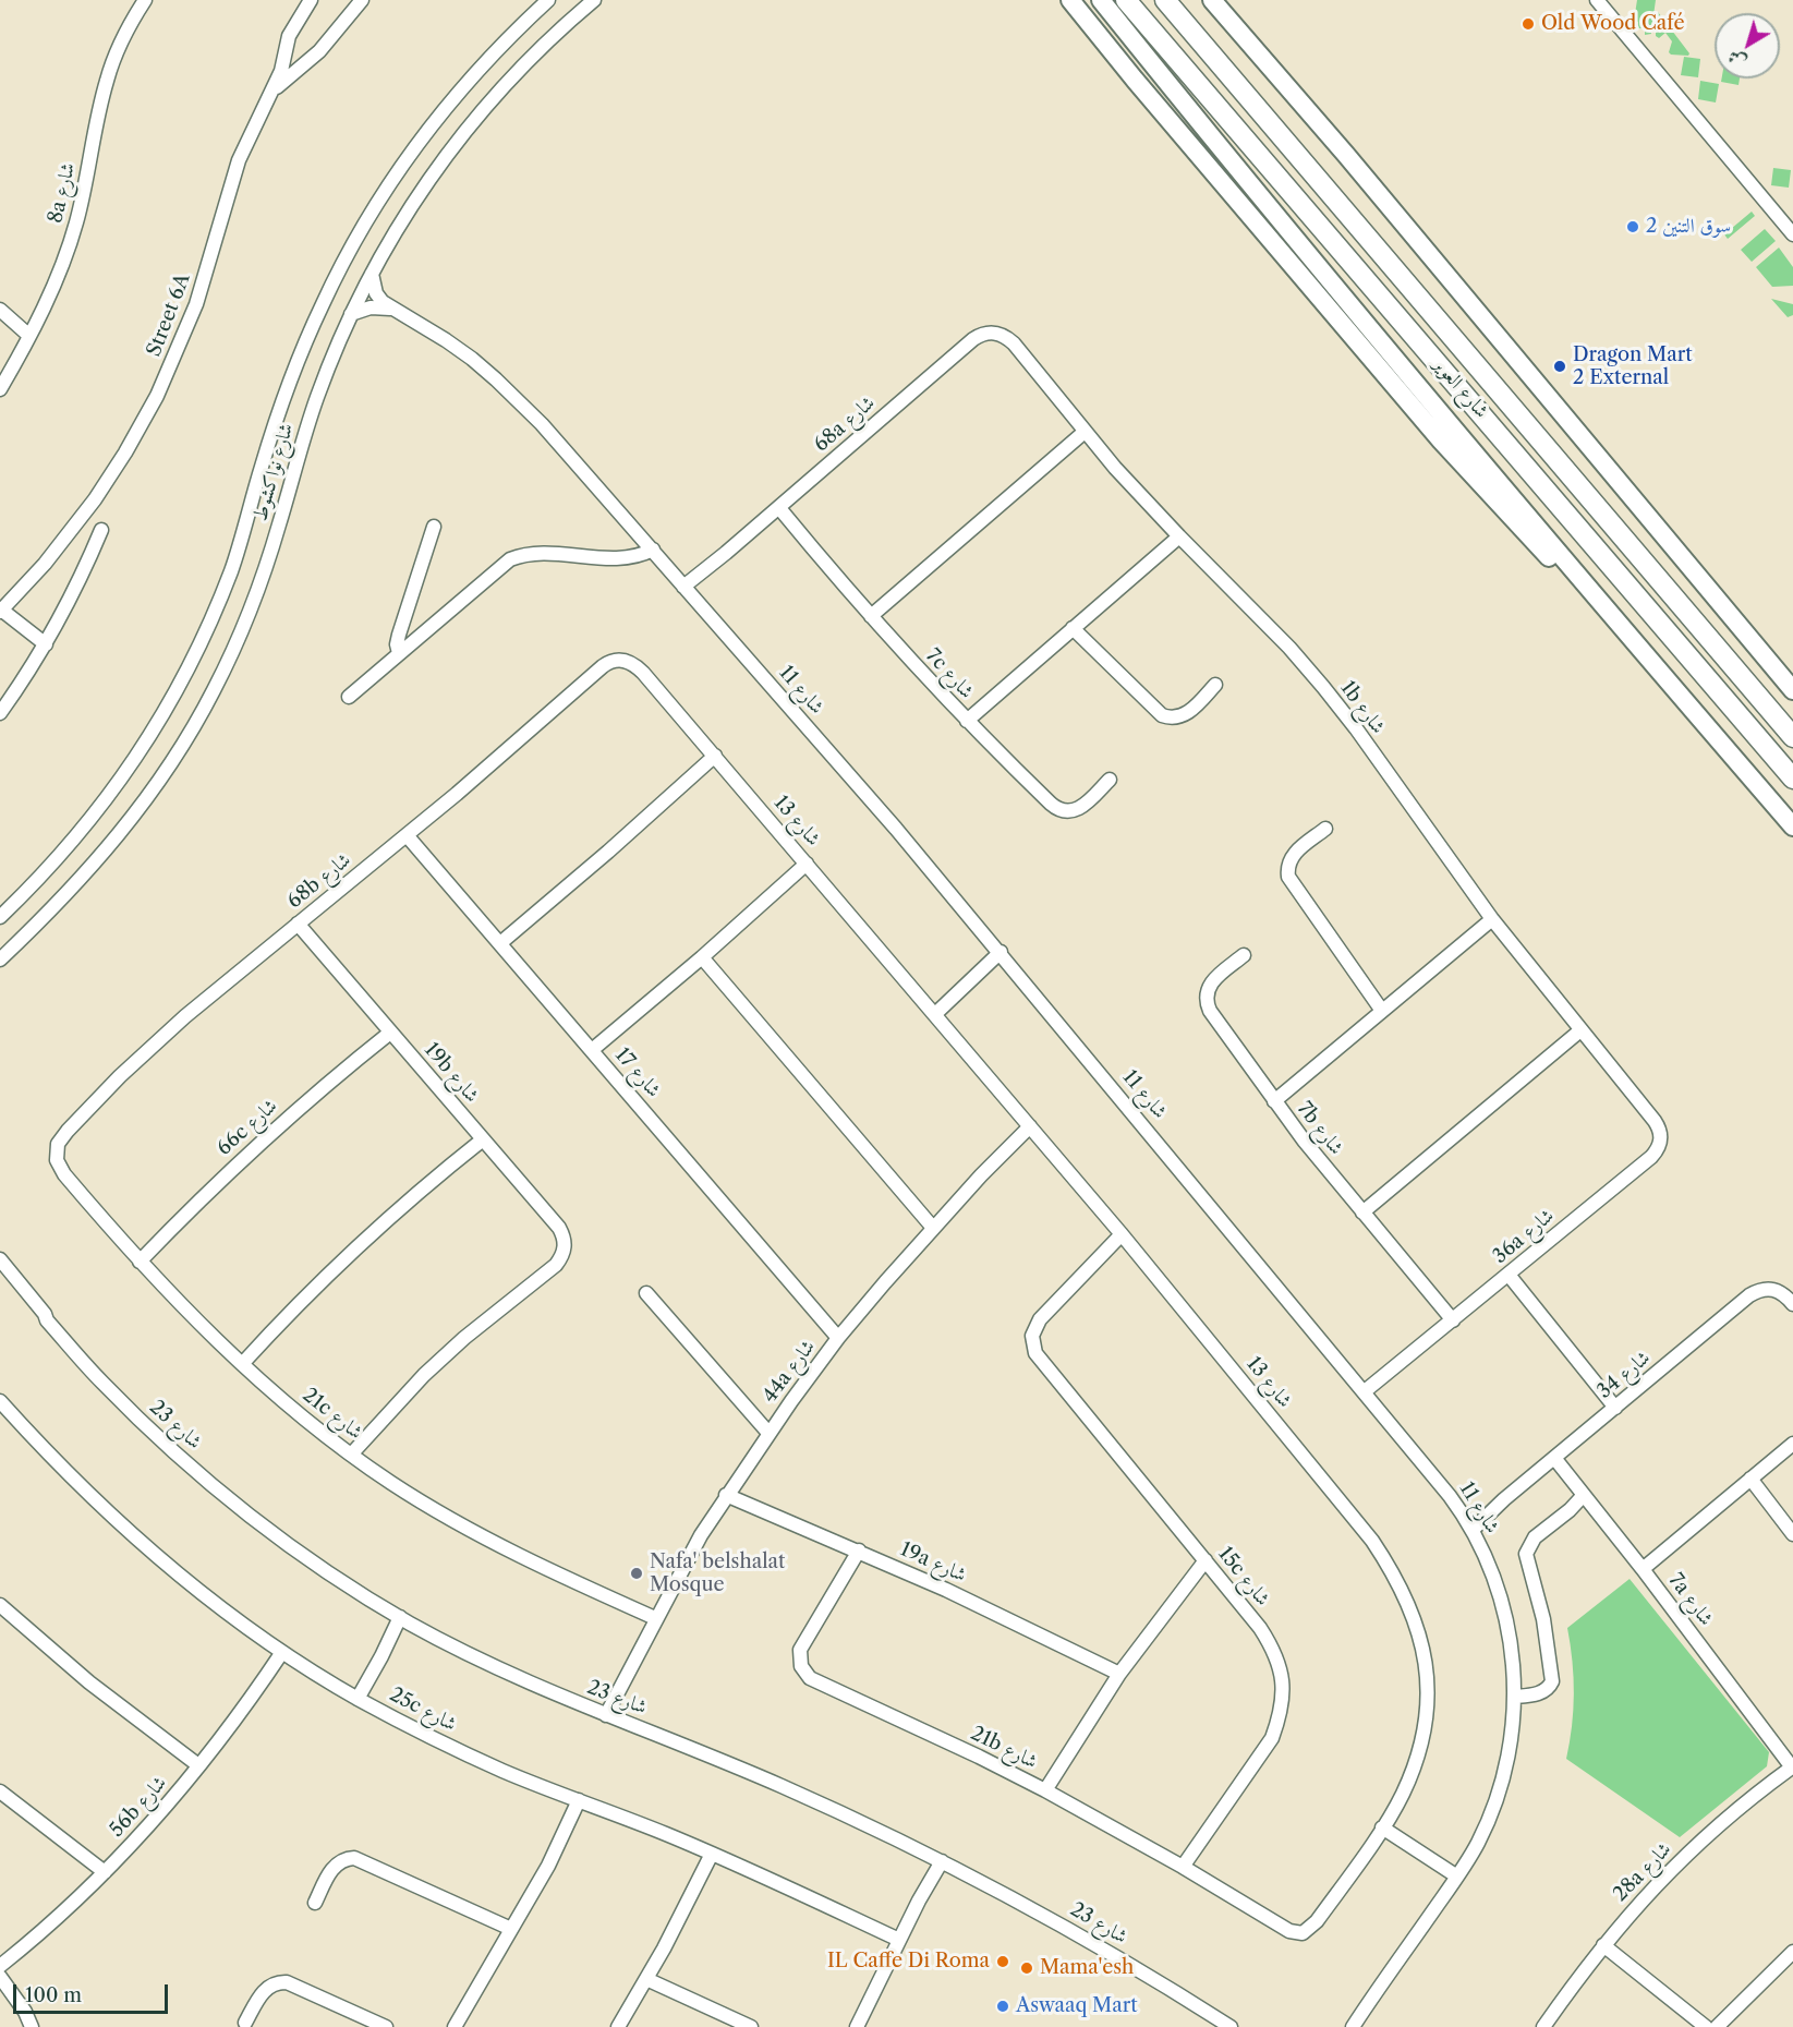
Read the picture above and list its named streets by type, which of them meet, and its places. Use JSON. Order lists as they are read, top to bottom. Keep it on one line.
{"streets":{"highway":["شارع العوير"],"street":["8a شارع","Street 6A","68a شارع","شارع نواكشوط","7c شارع","شارع 11","1b شارع","شارع 13","68b شارع","19b شارع","شارع 17","66c شارع","7b شارع","36a شارع","44a شارع","شارع 34","21c شارع","شارع 23","19a شارع","15c شارع","7a شارع","25c شارع","21b شارع","56b شارع","28a شارع"]},"crossings":[["68a شارع","7c شارع"],["68a شارع","شارع 11"],["68a شارع","1b شارع"],["شارع نواكشوط","شارع 11"],["شارع 11","36a شارع"],["شارع 11","شارع 34"],["1b شارع","36a شارع"],["شارع 13","68b شارع"],["شارع 13","44a شارع"],["شارع 13","15c شارع"],["شارع 13","21b شارع"],["68b شارع","19b شارع"],["68b شارع","شارع 17"],["68b شارع","21c شارع"],["19b شارع","66c شارع"],["19b شارع","21c شارع"],["شارع 17","44a شارع"],["66c شارع","21c شارع"],["7b شارع","36a شارع"],["44a شارع","21c شارع"],["44a شارع","شارع 23"],["44a شارع","19a شارع"],["شارع 34","7a شارع"],["19a شارع","21b شارع"],["15c شارع","21b شارع"],["7a شارع","28a شارع"],["25c شارع","56b شارع"]],"places":["Old Wood Café","سوق التنين 2","Dragon Mart 2 External","Nafa' belshalat Mosque","IL Caffe Di Roma","Mama'esh","Aswaaq Mart"],"scale_bar":"100 m","north":"bottom left"}
